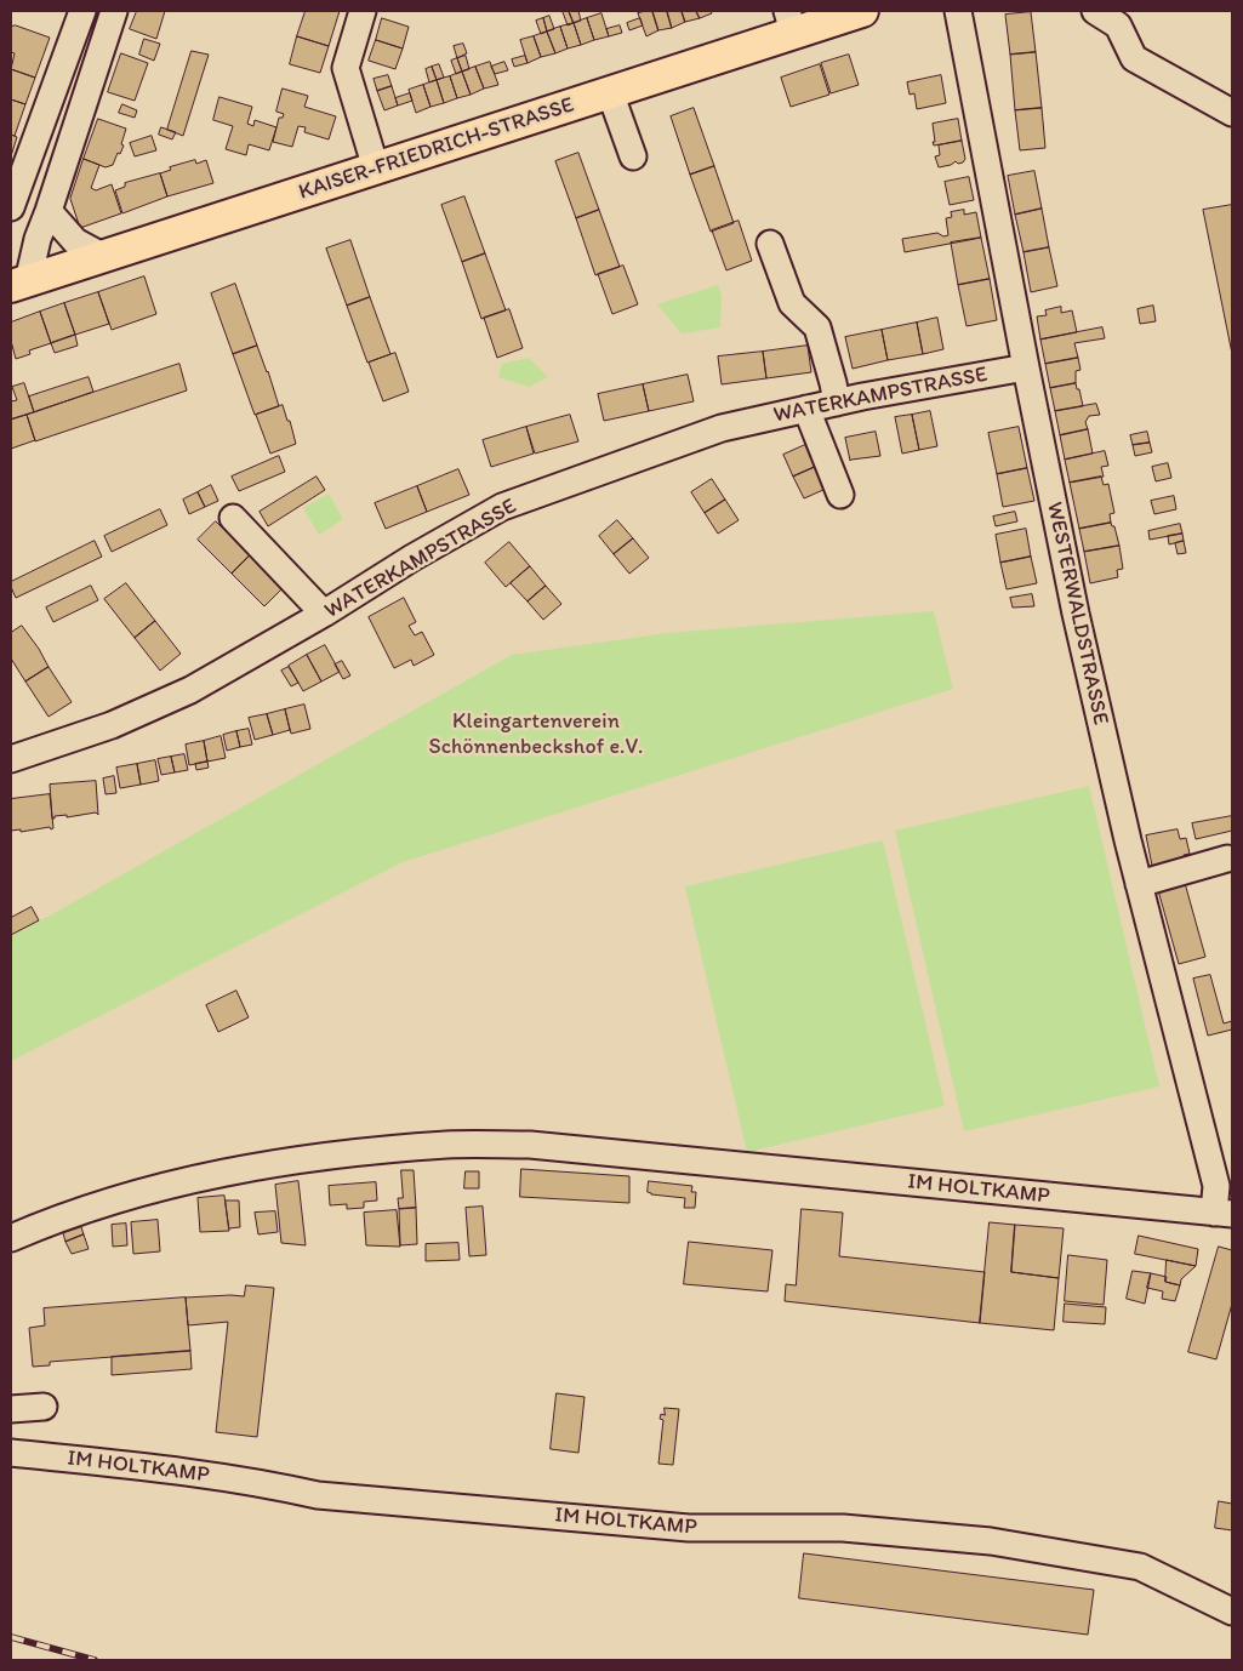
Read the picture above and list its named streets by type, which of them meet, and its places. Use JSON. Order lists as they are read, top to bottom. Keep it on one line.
{"streets":{"main road":["KAISER-FRIEDRICH-STRASSE"],"street":["WATERKAMPSTRASSE","WESTERWALDSTRASSE","IM HOLTKAMP"]},"crossings":[["WATERKAMPSTRASSE","WESTERWALDSTRASSE"],["WESTERWALDSTRASSE","IM HOLTKAMP"]],"parks":["Kleingartenverein Schönnenbeckshof e.V."]}
